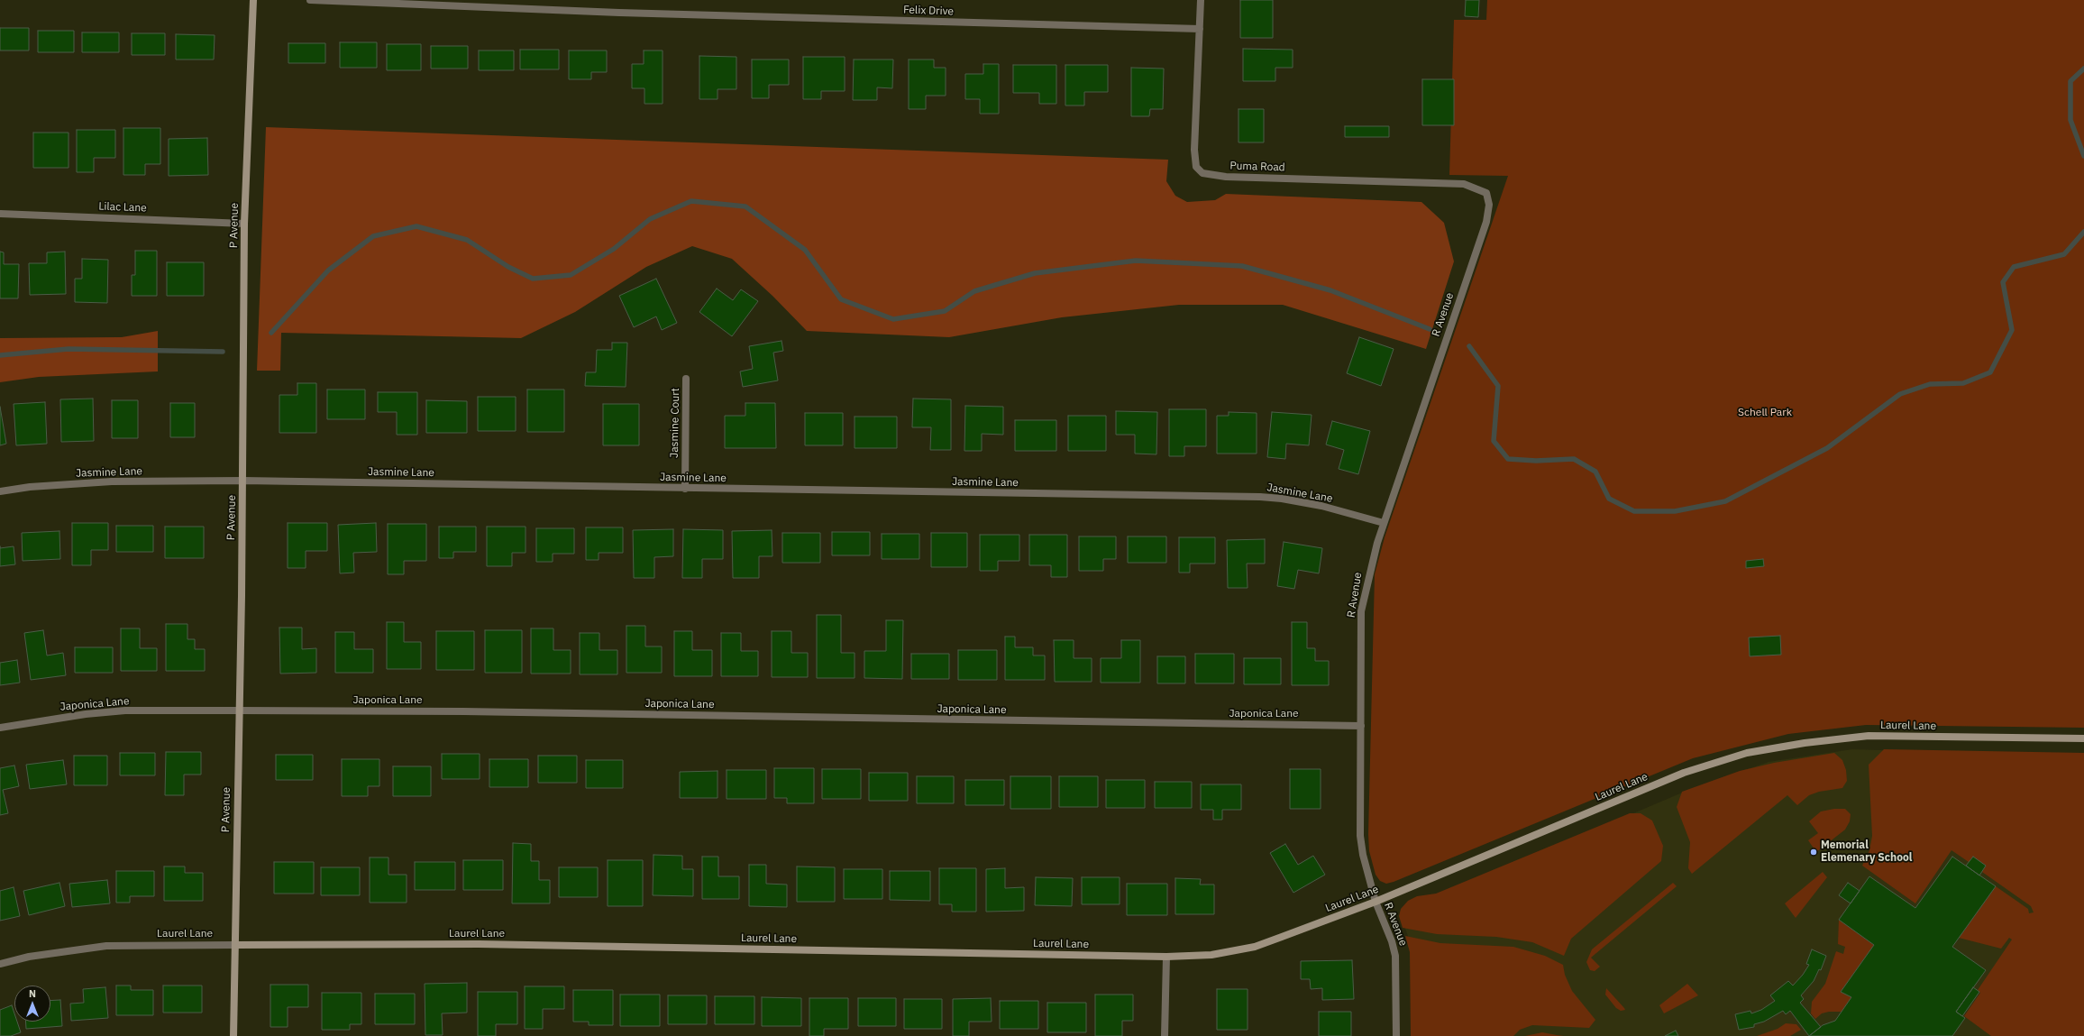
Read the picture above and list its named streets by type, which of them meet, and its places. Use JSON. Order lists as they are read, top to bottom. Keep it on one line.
{"streets":{"street":["Felix Drive","Puma Road","Lilac Lane","P Avenue","R Avenue","Jasmine Court","Jasmine Lane","Japonica Lane","Laurel Lane"]},"crossings":[["Felix Drive","Puma Road"],["Puma Road","R Avenue"],["Lilac Lane","P Avenue"],["P Avenue","Jasmine Lane"],["P Avenue","Japonica Lane"],["P Avenue","Laurel Lane"],["R Avenue","Jasmine Lane"],["R Avenue","Japonica Lane"],["R Avenue","Laurel Lane"],["Jasmine Court","Jasmine Lane"]],"parks":["Schell Park"],"places":["Memorial Elemenary School"],"north":"top"}
